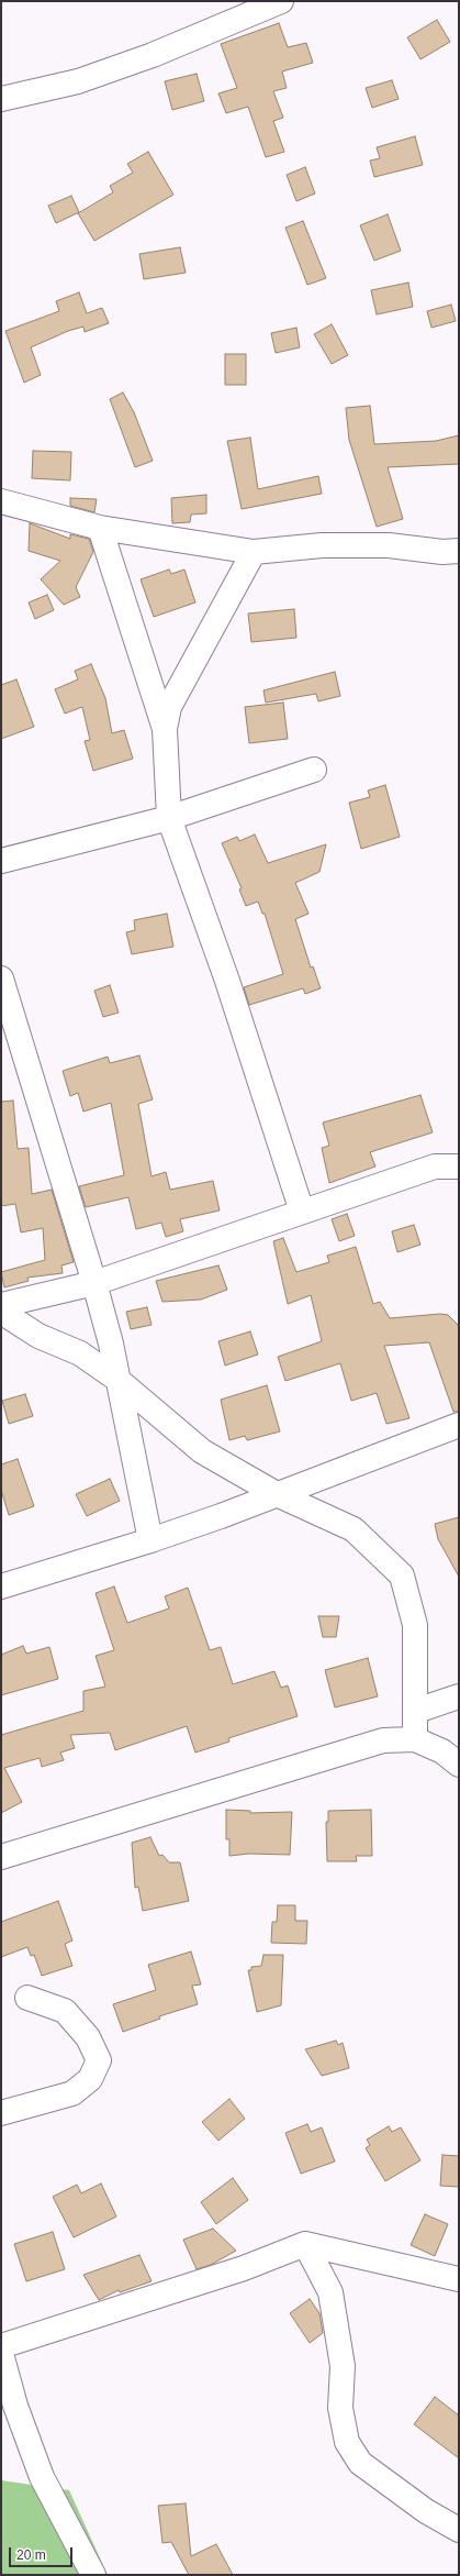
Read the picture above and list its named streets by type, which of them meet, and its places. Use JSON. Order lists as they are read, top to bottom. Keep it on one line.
{"scale_bar":"20 m"}
